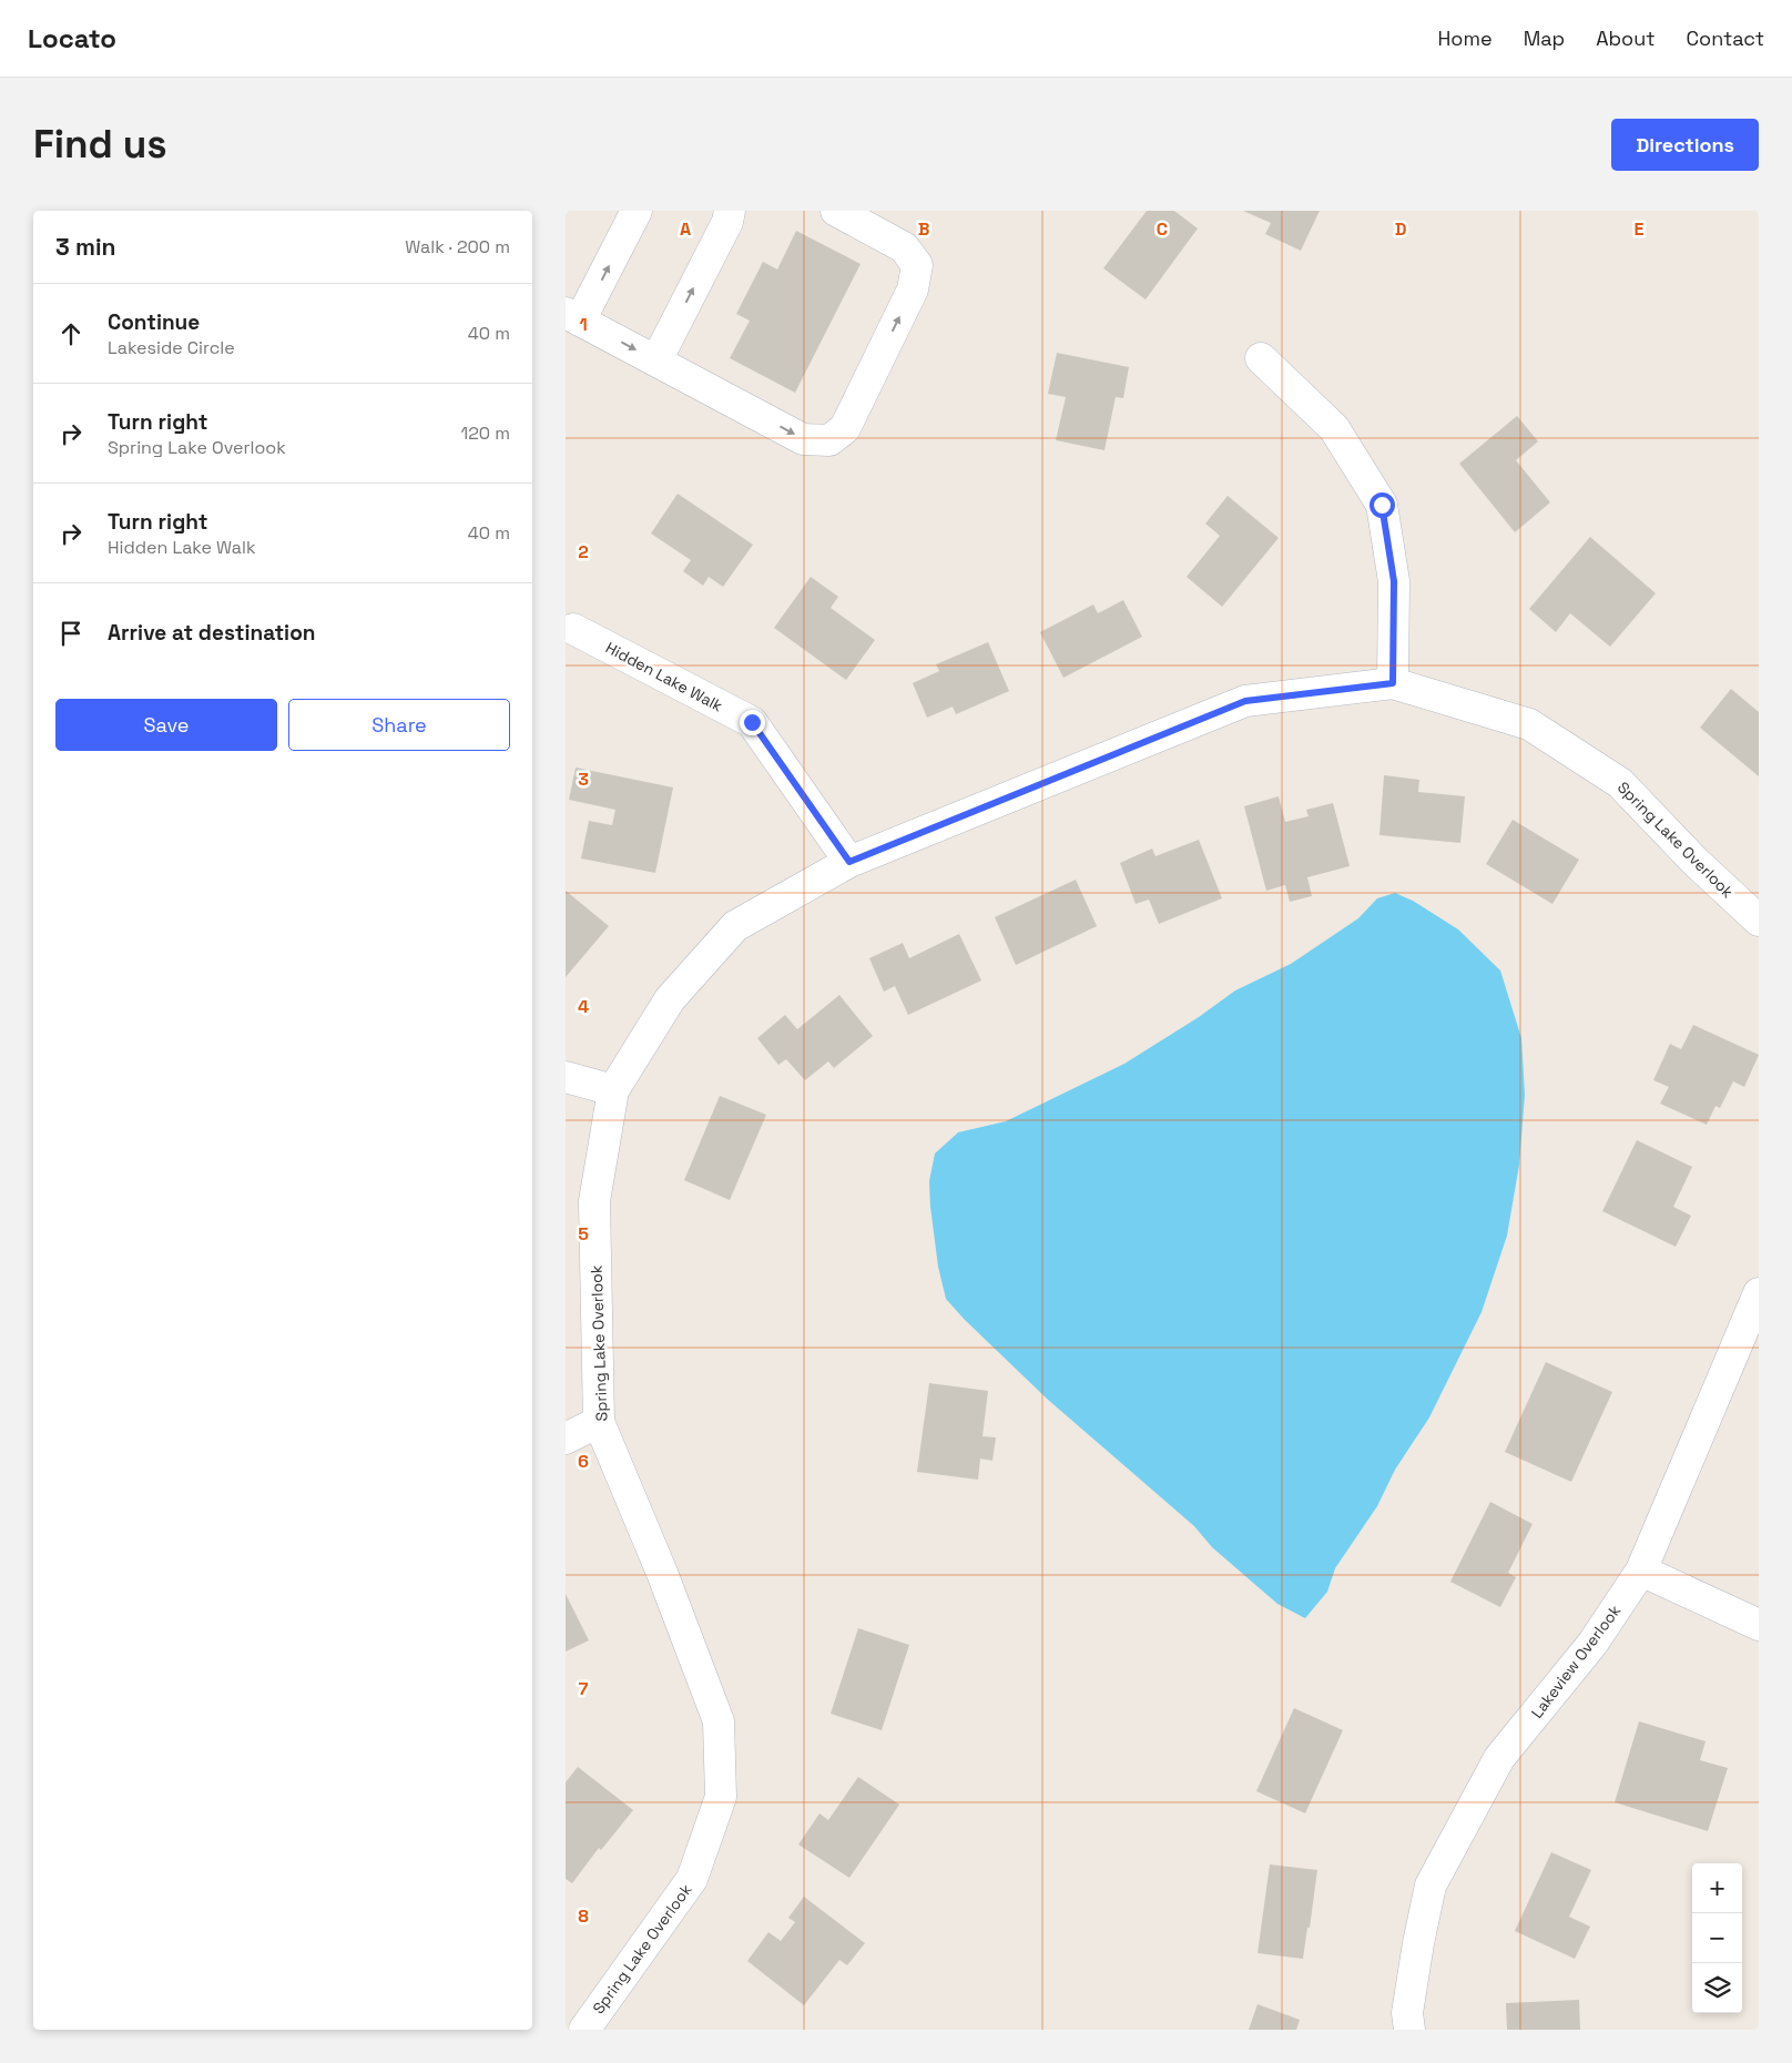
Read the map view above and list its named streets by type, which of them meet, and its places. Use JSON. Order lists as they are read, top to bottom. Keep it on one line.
{"streets":{"street":["Hidden Lake Walk","Spring Lake Overlook","Lakeview Overlook"]},"crossings":[["Hidden Lake Walk","Spring Lake Overlook"]],"page":{"header":"Locato","nav":["Home","Map","About","Contact"],"buttons":["Directions",["Save","Share"]],"title":"Find us","heading":["3 min","Walk · 200 m"],"list":[["Continue","Lakeside Circle","40 m"],["Turn right","Spring Lake Overlook","120 m"],["Turn right","Hidden Lake Walk","40 m"],"Arrive at destination"],"map_buttons":["+","−"]},"grid":{"columns":["A","B","C","D","E"],"rows":["1","2","3","4","5","6","7","8"]}}
